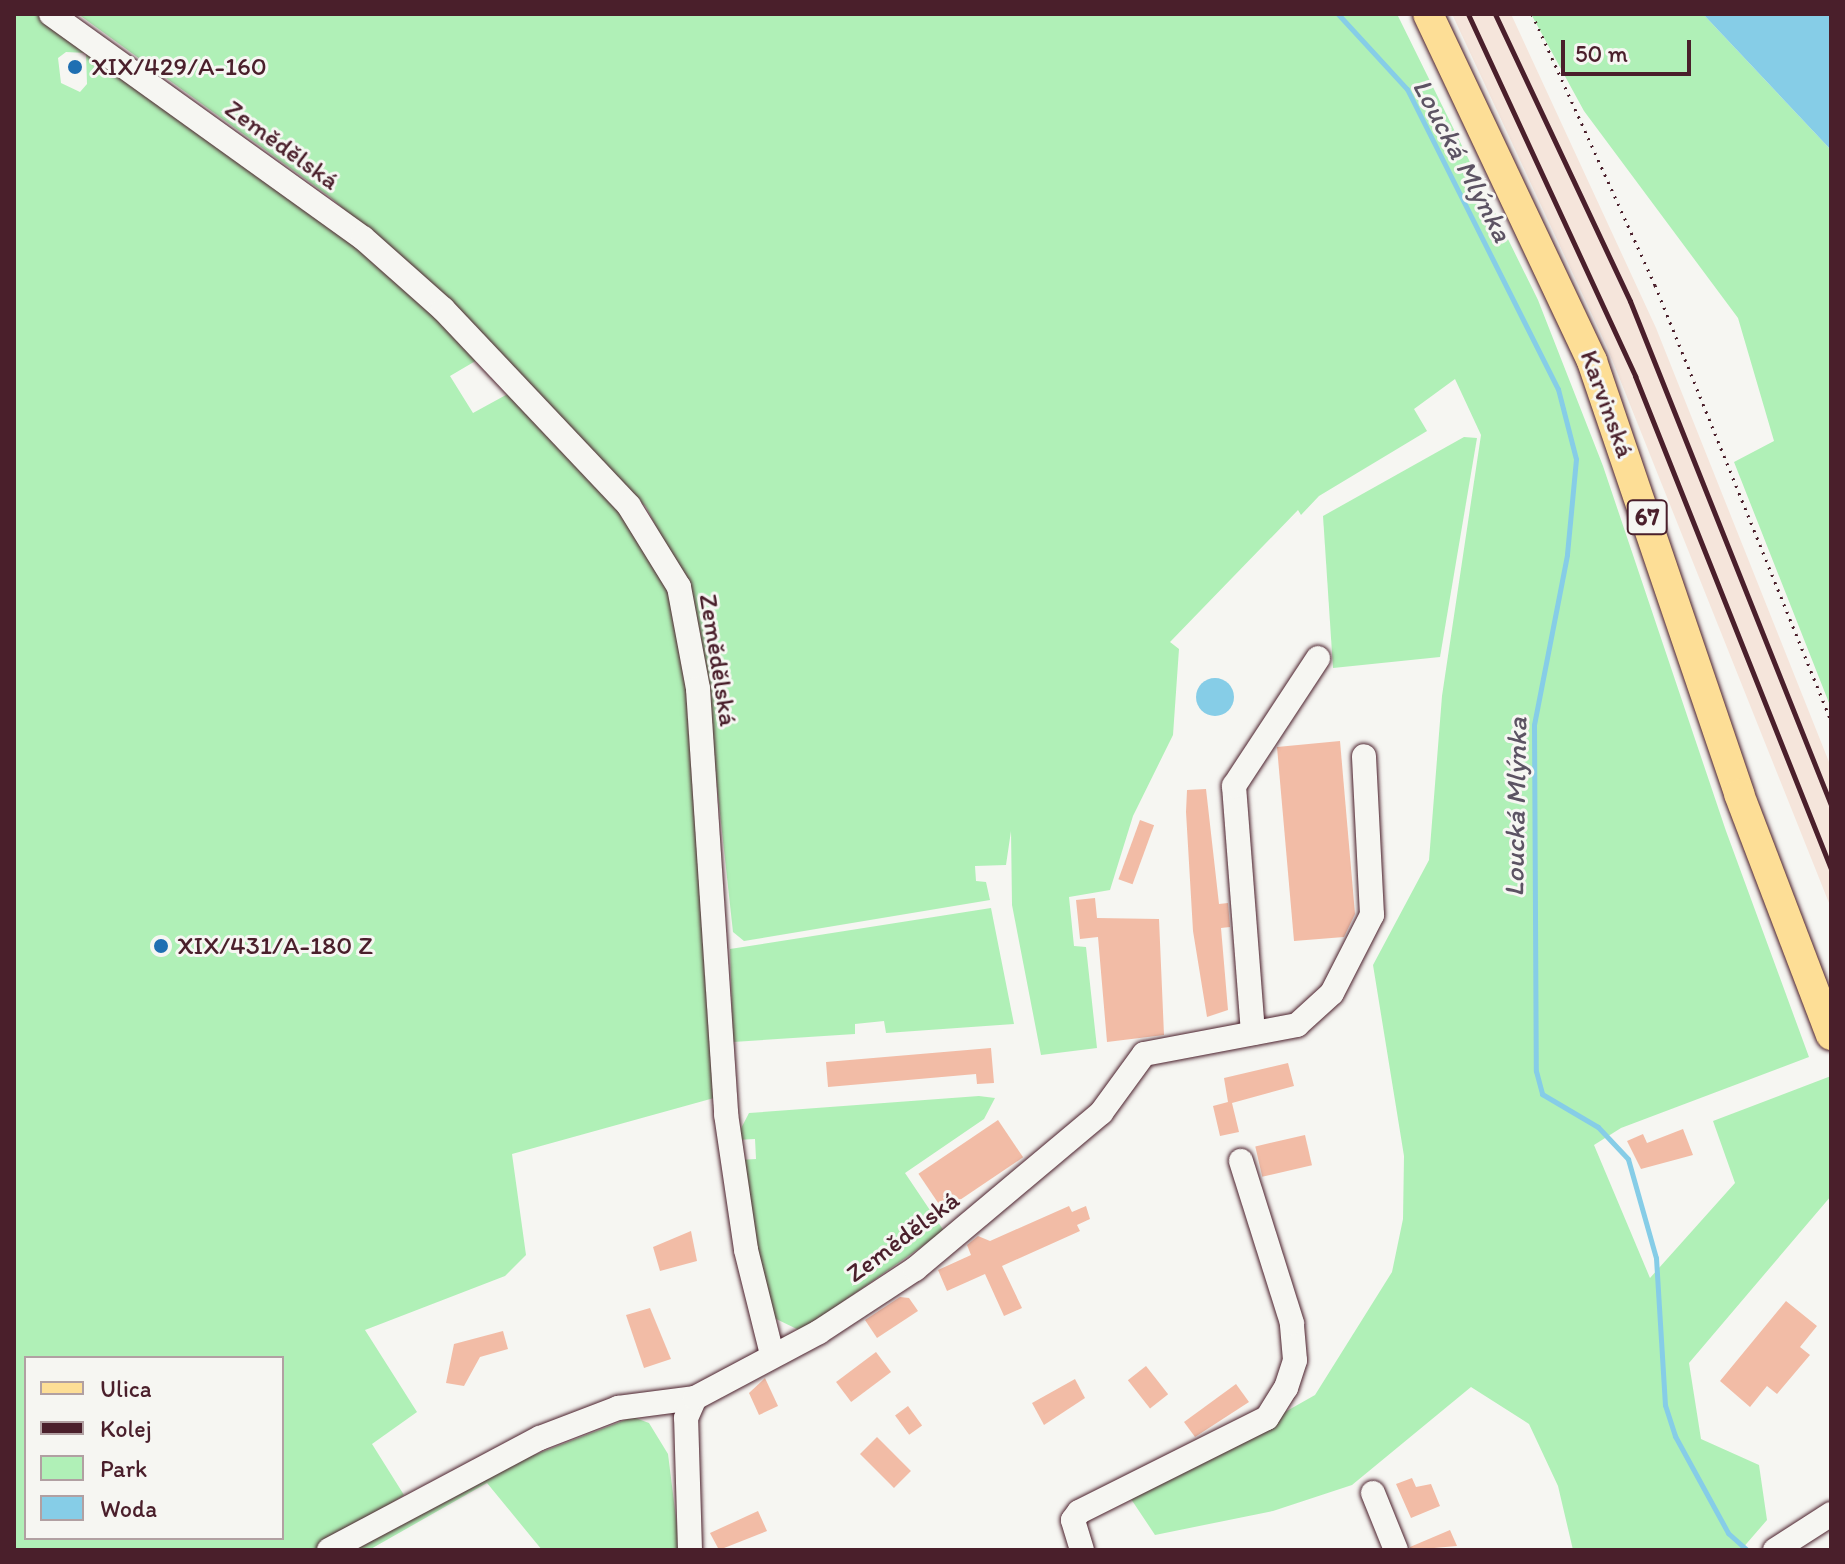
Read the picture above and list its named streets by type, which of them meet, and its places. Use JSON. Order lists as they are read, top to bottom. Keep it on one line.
{"streets":{"main road":["Karvinská","67"],"street":["Zemědělská"]},"water":["Loucká Mlýnka"],"places":["XIX/429/A-160","XIX/431/A-180 Z"],"legend":["Ulica","Kolej","Park","Woda"],"scale_bar":"50 m"}
